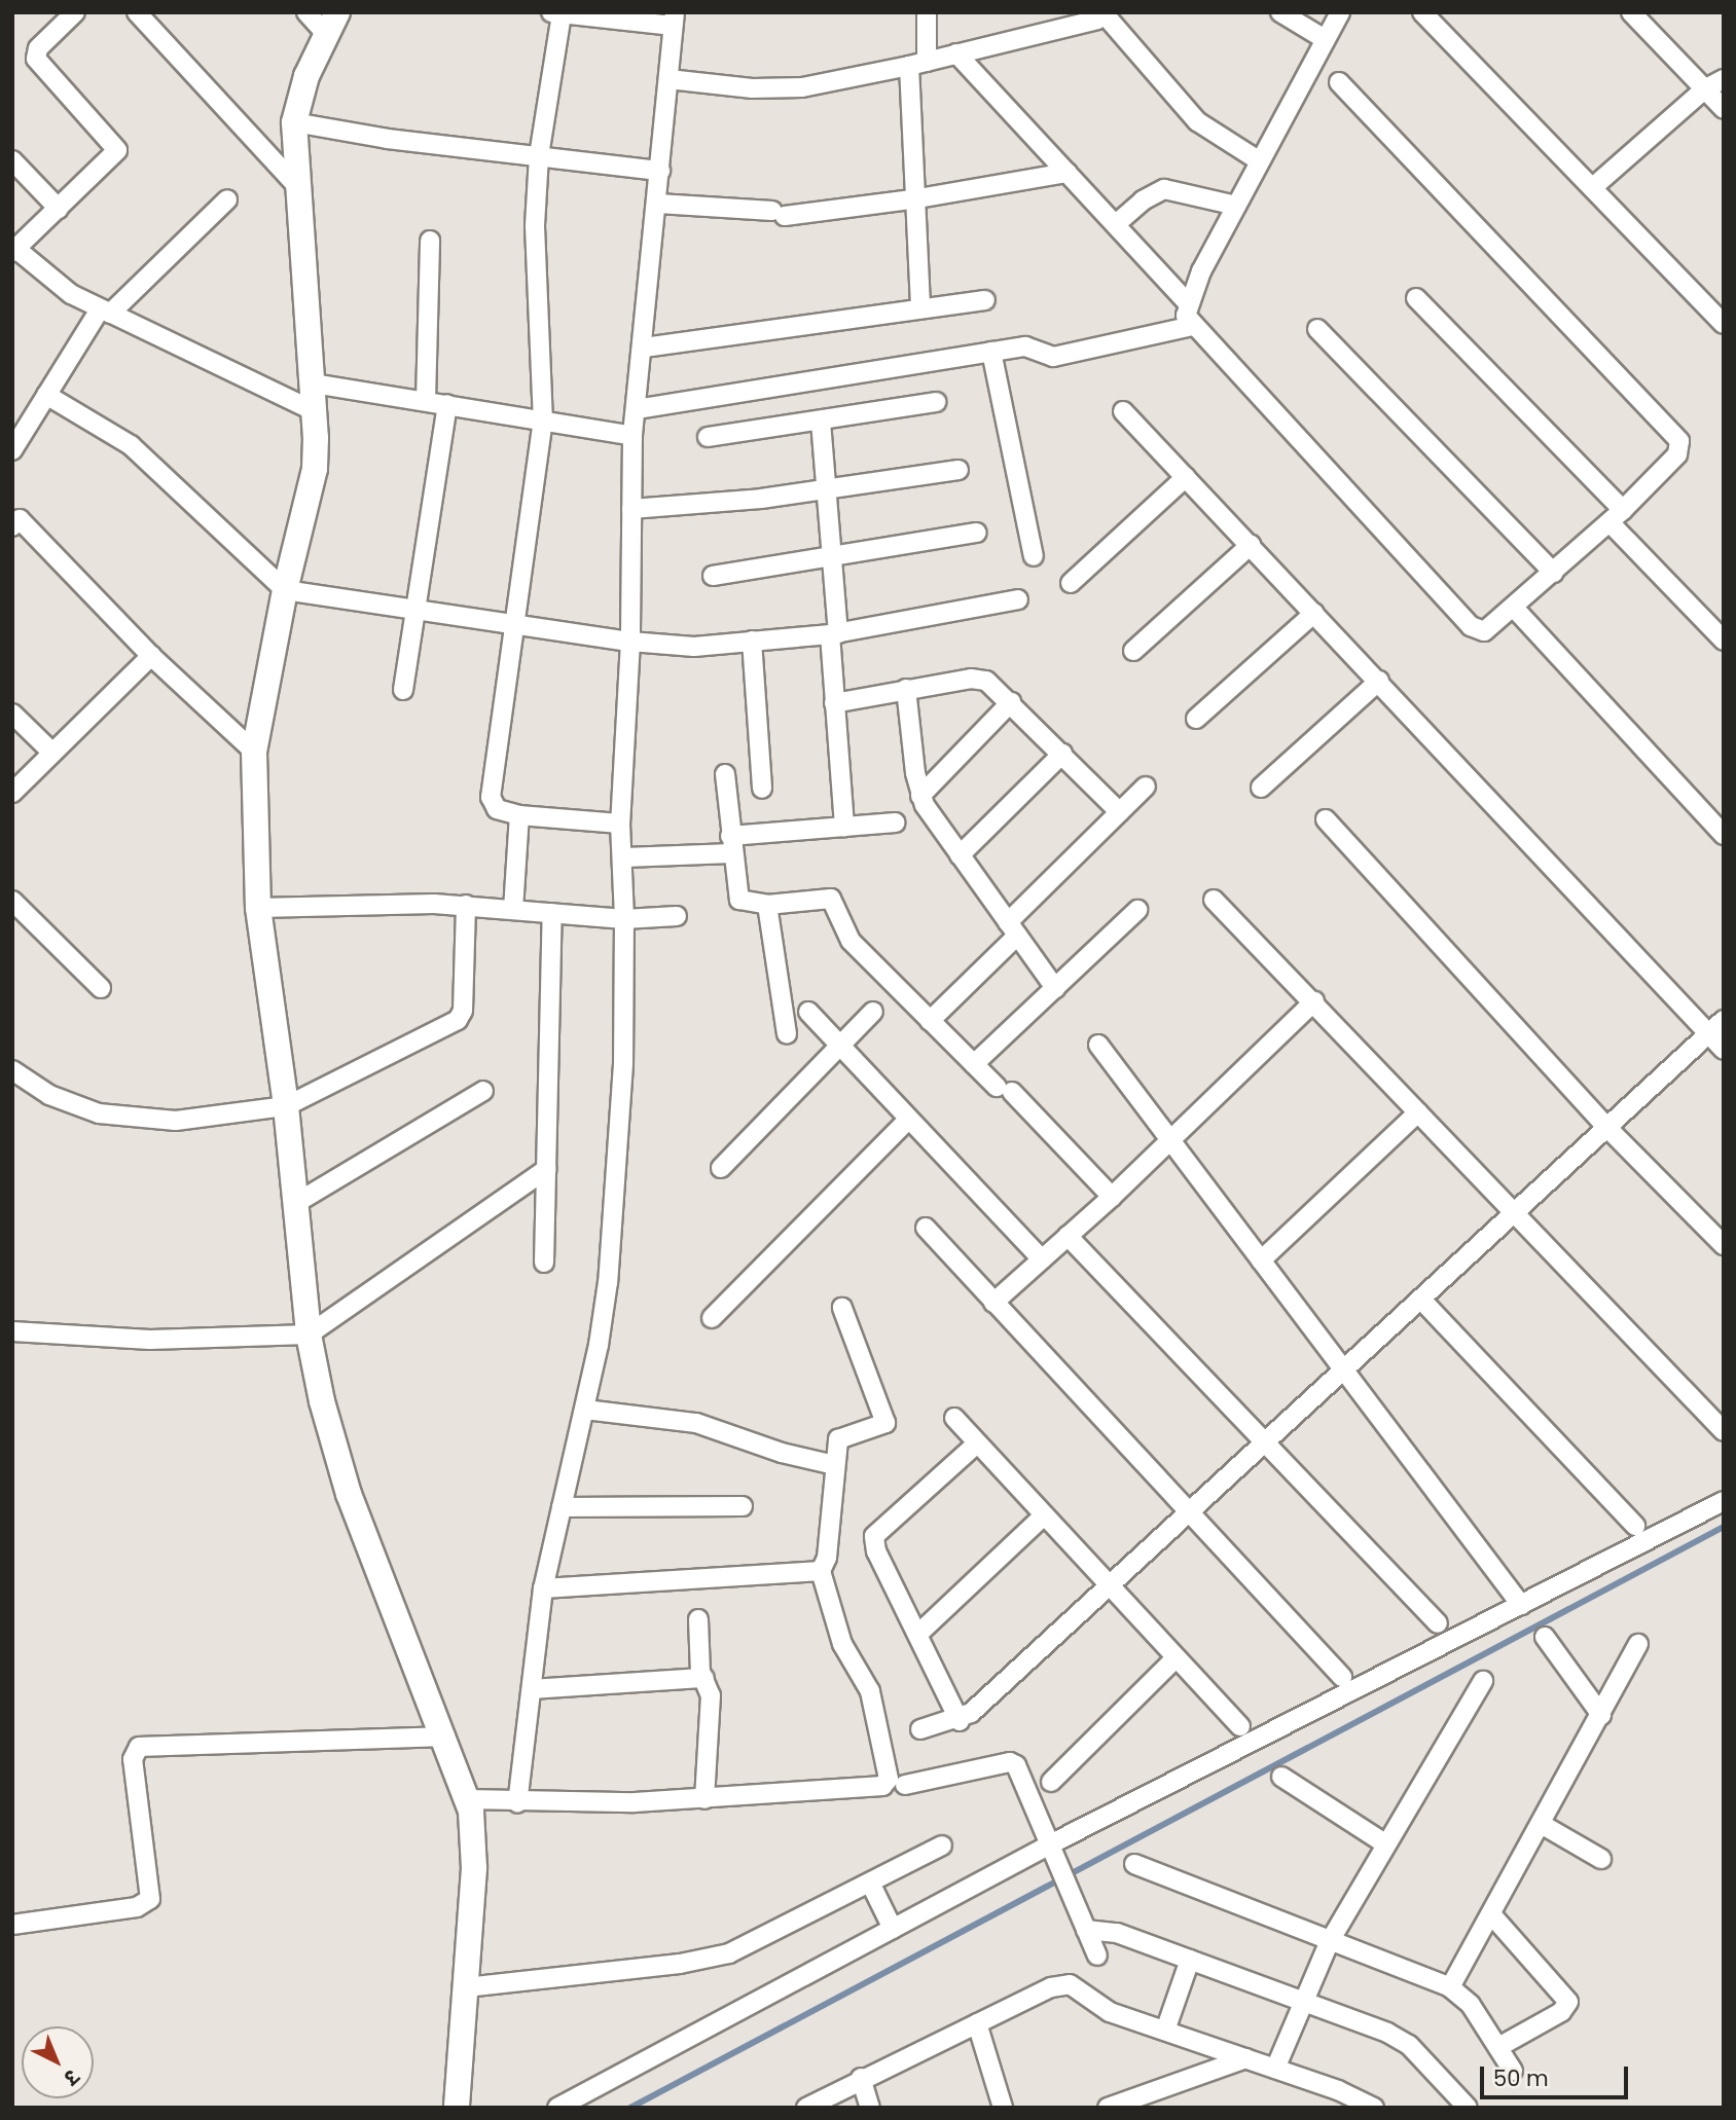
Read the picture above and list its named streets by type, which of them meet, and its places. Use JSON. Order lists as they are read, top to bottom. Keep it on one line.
{"scale_bar":"50 m","north":"bottom right"}
